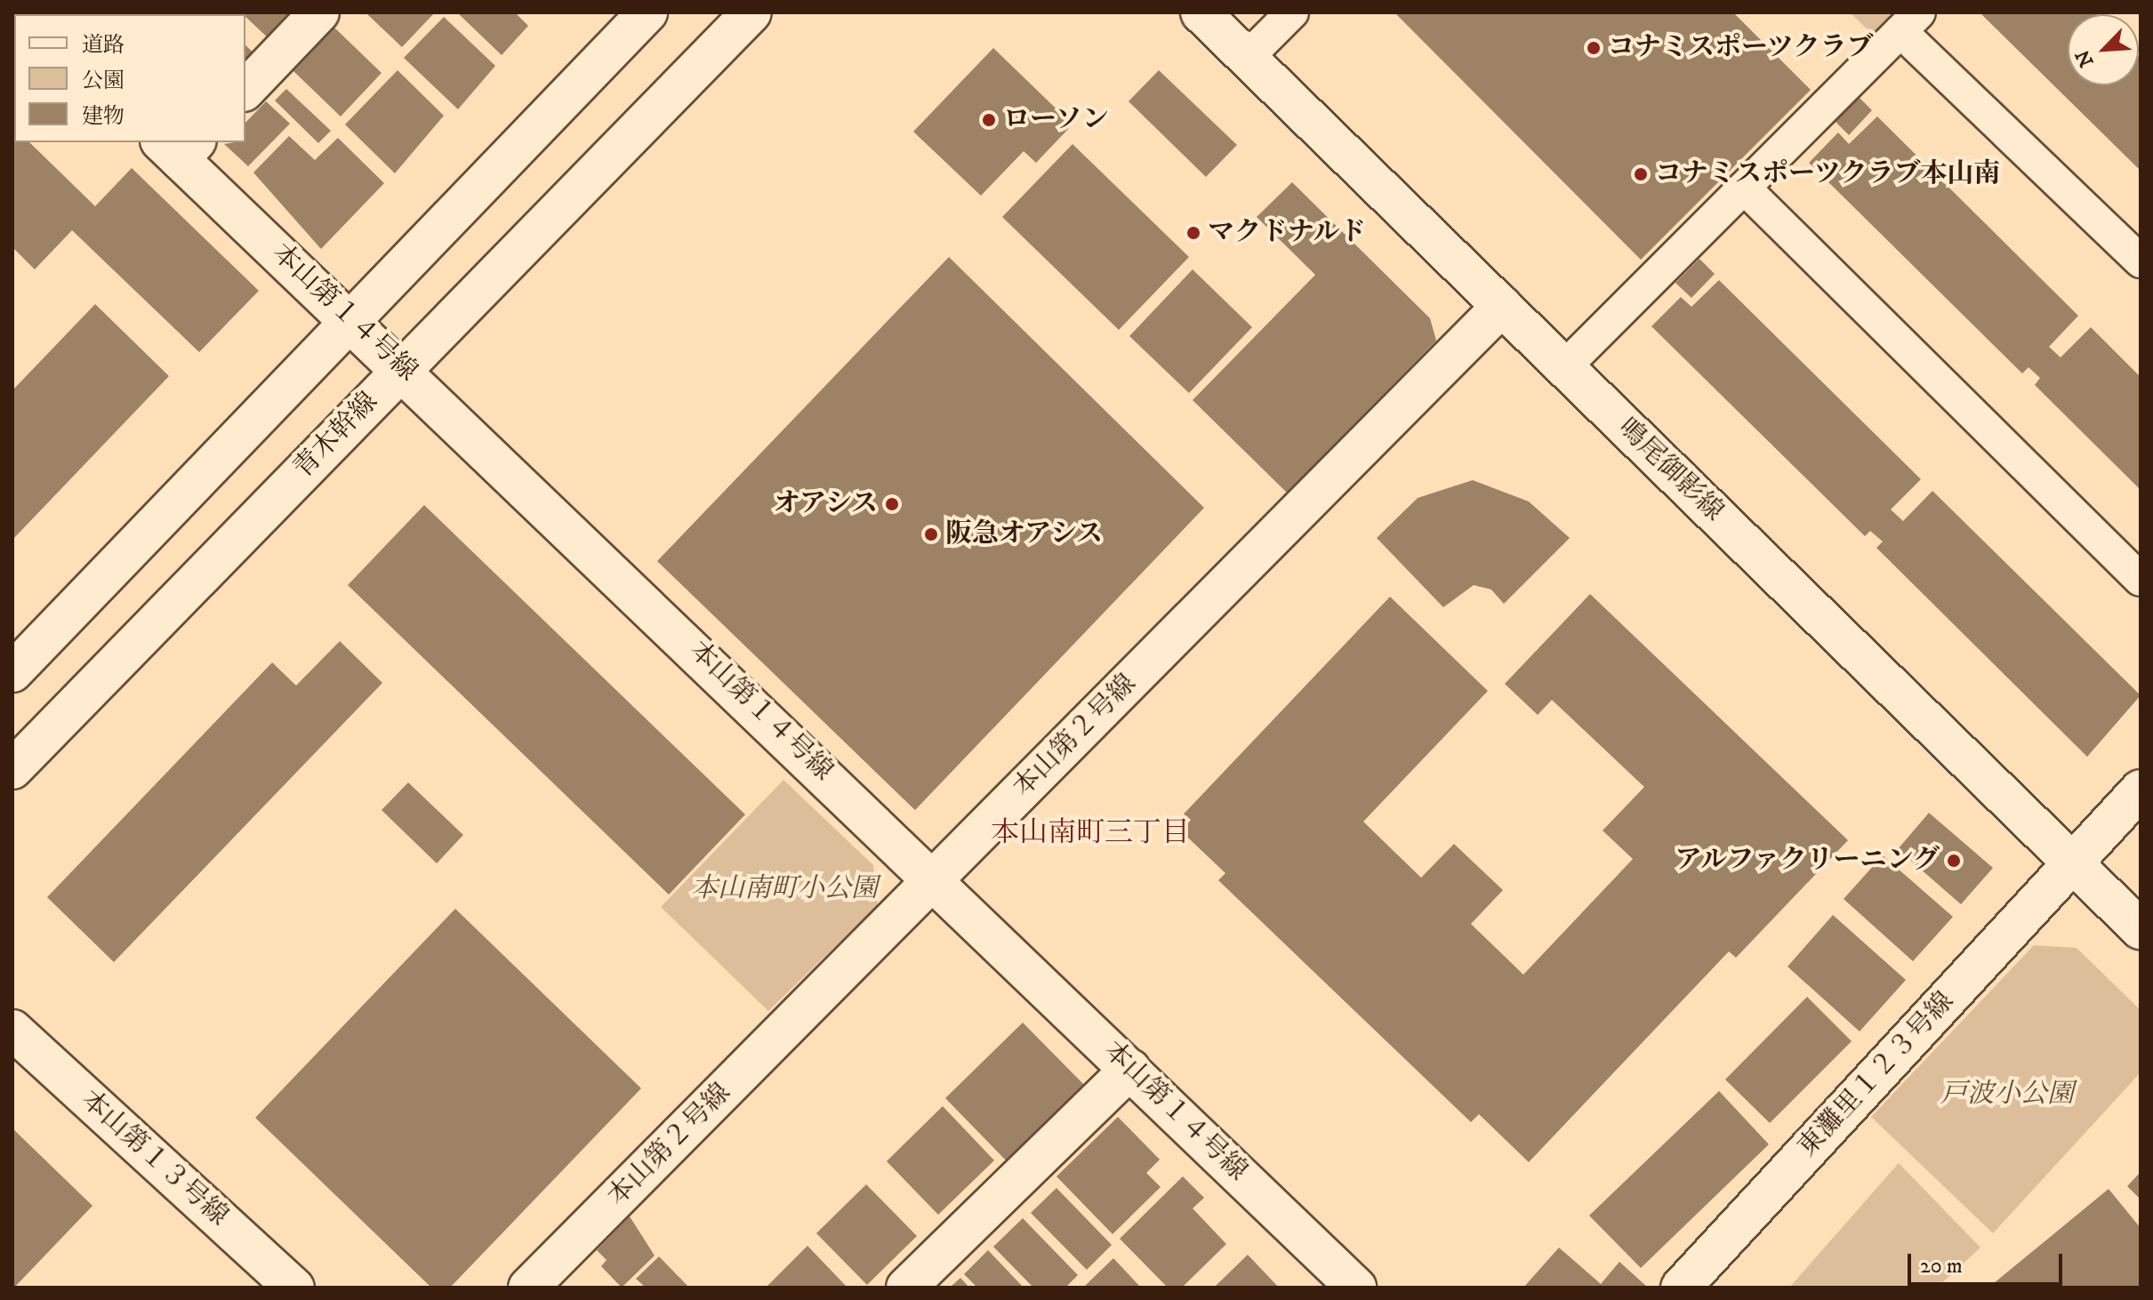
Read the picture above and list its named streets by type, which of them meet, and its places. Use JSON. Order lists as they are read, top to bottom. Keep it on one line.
{"streets":{"street":["本山第１４号線","青木幹線","鳴尾御影線","本山第２号線","東灘里１２３号線","本山第１３号線"]},"crossings":[["本山第１４号線","青木幹線"],["本山第１４号線","本山第２号線"],["鳴尾御影線","本山第２号線"],["鳴尾御影線","東灘里１２３号線"]],"districts":["本山南町三丁目"],"parks":["本山南町小公園","戸波小公園"],"places":["コナミスポーツクラブ","ローソン","コナミスポーツクラブ本山南","マクドナルド","オアシス","阪急オアシス","アルファクリーニング"],"legend":["道路","公園","建物"],"scale_bar":"20 m","north":"bottom left"}
